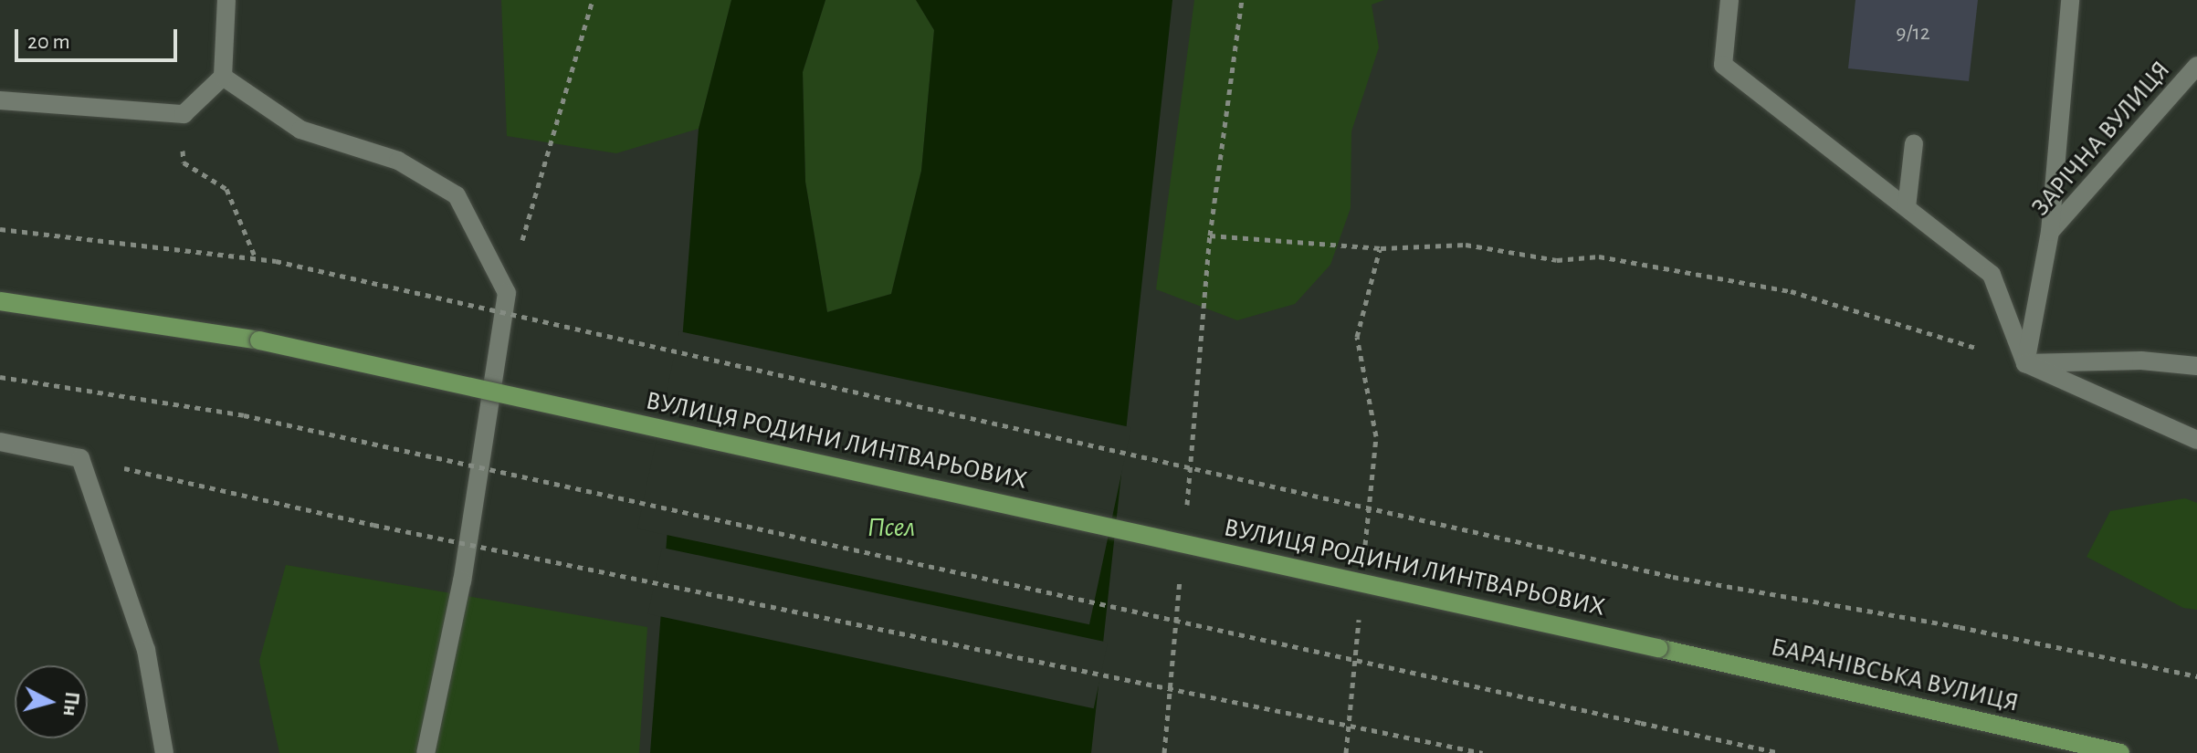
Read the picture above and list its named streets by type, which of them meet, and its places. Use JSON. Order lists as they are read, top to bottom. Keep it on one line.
{"streets":{"main road":["ВУЛИЦЯ РОДИНИ ЛИНТВАРЬОВИХ","БАРАНІВСЬКА ВУЛИЦЯ"],"street":["ЗАРІЧНА ВУЛИЦЯ"]},"crossings":[["ВУЛИЦЯ РОДИНИ ЛИНТВАРЬОВИХ","БАРАНІВСЬКА ВУЛИЦЯ"]],"water":["Псел"],"house_numbers":["9/12"],"scale_bar":"20 m","north":"right"}
